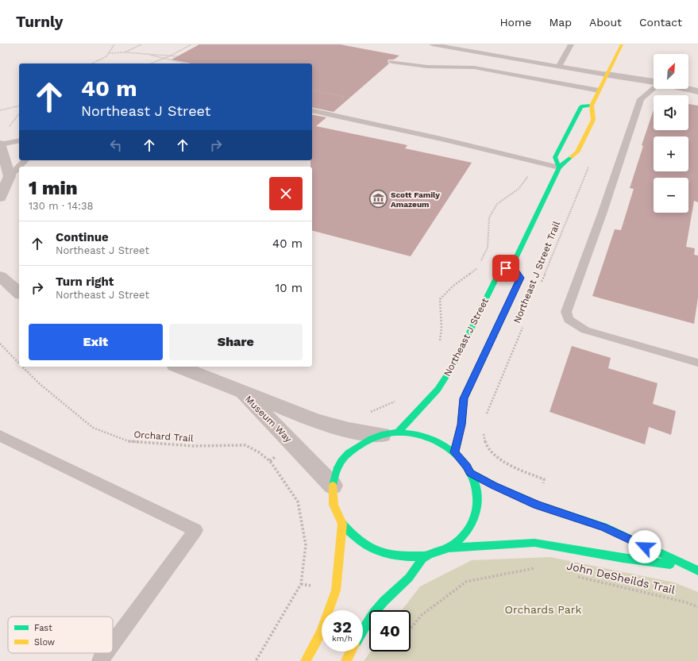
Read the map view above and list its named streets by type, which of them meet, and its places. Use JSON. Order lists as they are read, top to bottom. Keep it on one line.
{"streets":{"street":["Northeast J Street","Museum Way"],"path":["Northeast J Street Trail","Orchard Trail","John DeSheilds Trail"]},"crossings":[["Northeast J Street","Museum Way"]],"parks":["Orchards Park"],"places":{"museum":["Scott Family Amazeum"]},"legend":["Fast","Slow"],"north":"top right","page":{"header":"Turnly","nav":["Home","Map","About","Contact"],"map_buttons":["+","−"],"turn":["40 m","Northeast J Street"],"heading":["1 min","130 m · 14:38"],"list":[{"name":"Continue","note":"Northeast J Street","value":"40 m"},{"name":"Turn right","note":"Northeast J Street","value":"10 m"}],"buttons":["Exit","Share"],"speed":"32 km/h","limit":"40"}}
